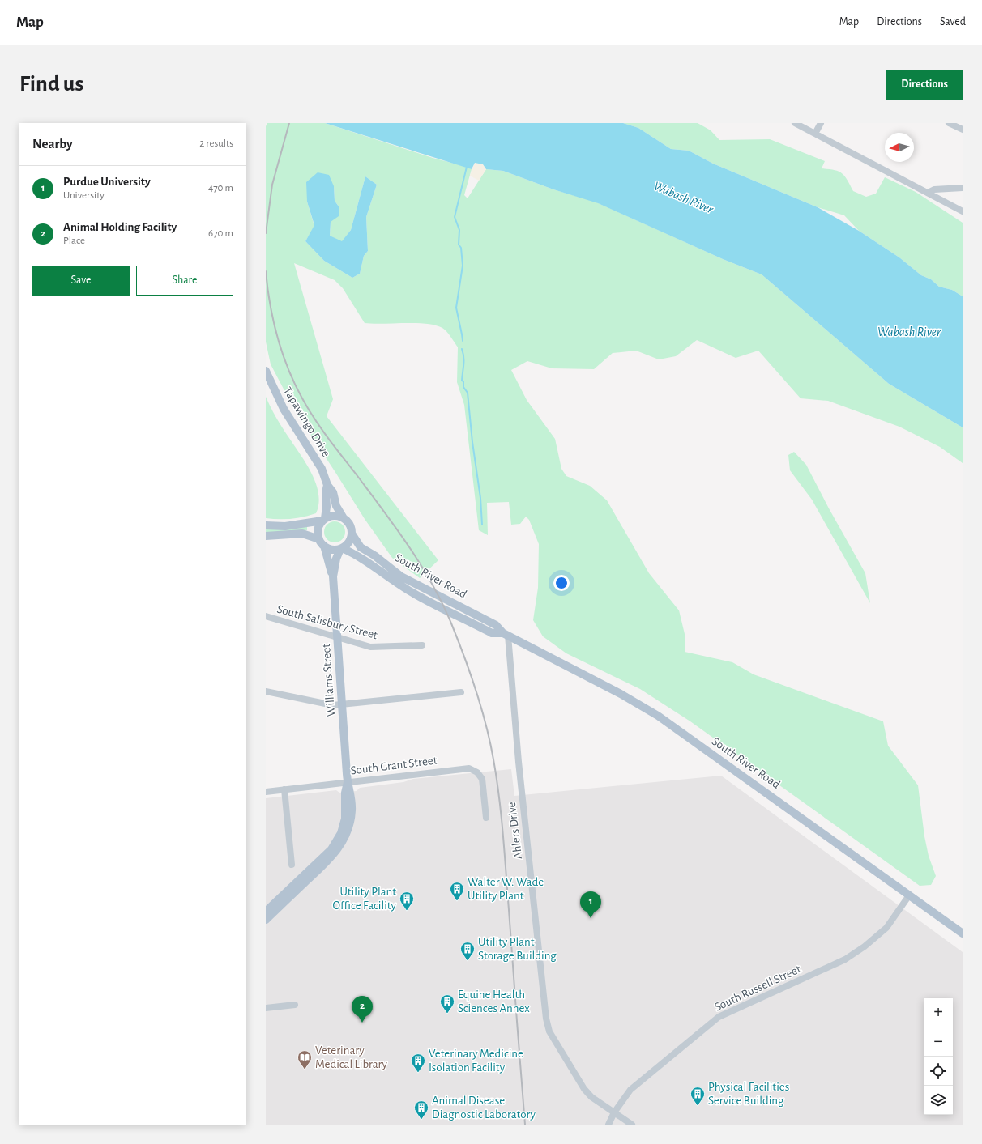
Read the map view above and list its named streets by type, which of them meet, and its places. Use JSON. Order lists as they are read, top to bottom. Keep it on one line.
{"streets":{"main road":["Tapawingo Drive","South River Road","Williams Street"],"street":["South Salisbury Street","South Grant Street","Ahlers Drive","South Russell Street"]},"crossings":[["Tapawingo Drive","South River Road"],["Tapawingo Drive","Williams Street"],["South River Road","Williams Street"],["South River Road","Ahlers Drive"],["South River Road","South Russell Street"],["South Salisbury Street","Williams Street"],["Williams Street","South Grant Street"],["Ahlers Drive","South Russell Street"]],"water":["Wabash River"],"places":{"building":["Walter W. Wade Utility Plant","Utility Plant Office Facility","Utility Plant Storage Building","Equine Health Sciences Annex","Veterinary Medicine Isolation Facility","Physical Facilities Service Building","Animal Disease Diagnostic Laboratory"],"library":["Veterinary Medical Library"]},"north":"left","page":{"header":"Map","nav":["Map","Directions","Saved"],"buttons":["Directions",["Save","Share"]],"title":"Find us","heading":["Nearby","2 results"],"list":[{"mark":"1","name":"Purdue University","note":"University","value":"470 m"},{"mark":"2","name":"Animal Holding Facility","note":"Place","value":"670 m"}],"pins":["1","2"],"map_buttons":["+","−"]}}
